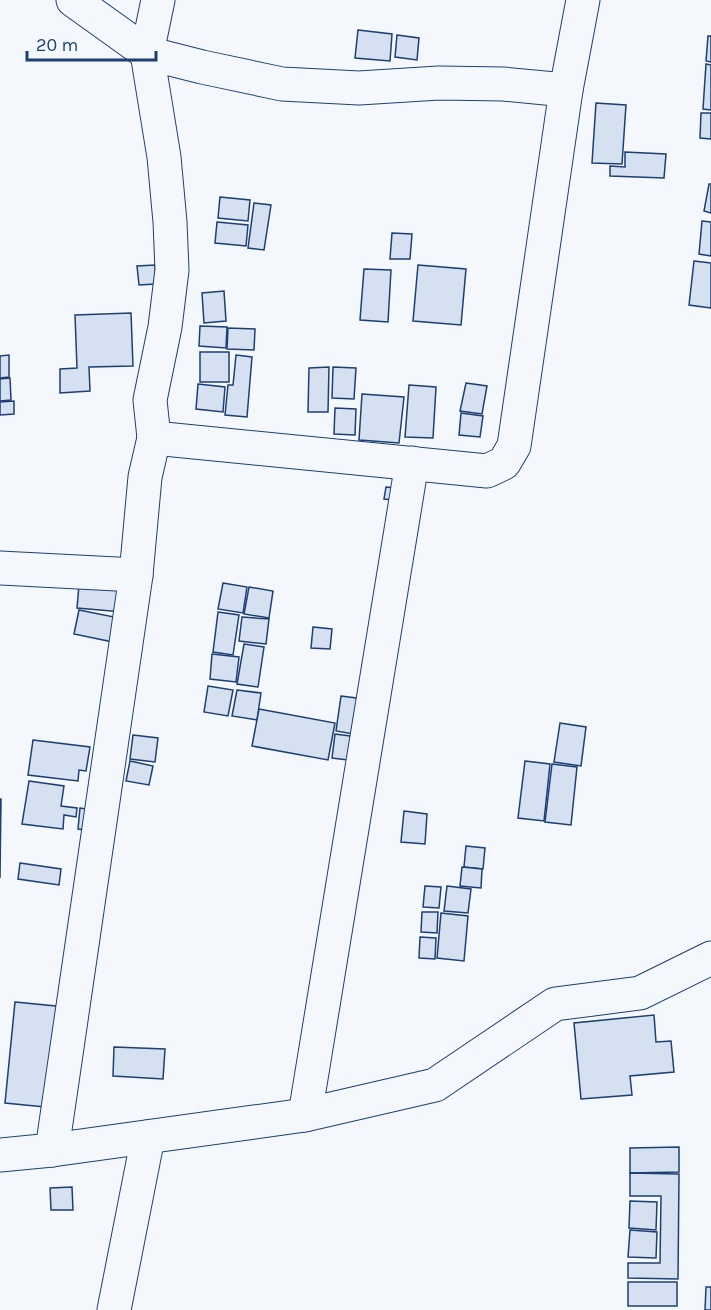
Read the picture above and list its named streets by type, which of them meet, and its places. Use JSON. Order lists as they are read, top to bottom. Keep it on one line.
{"scale_bar":"20 m"}
